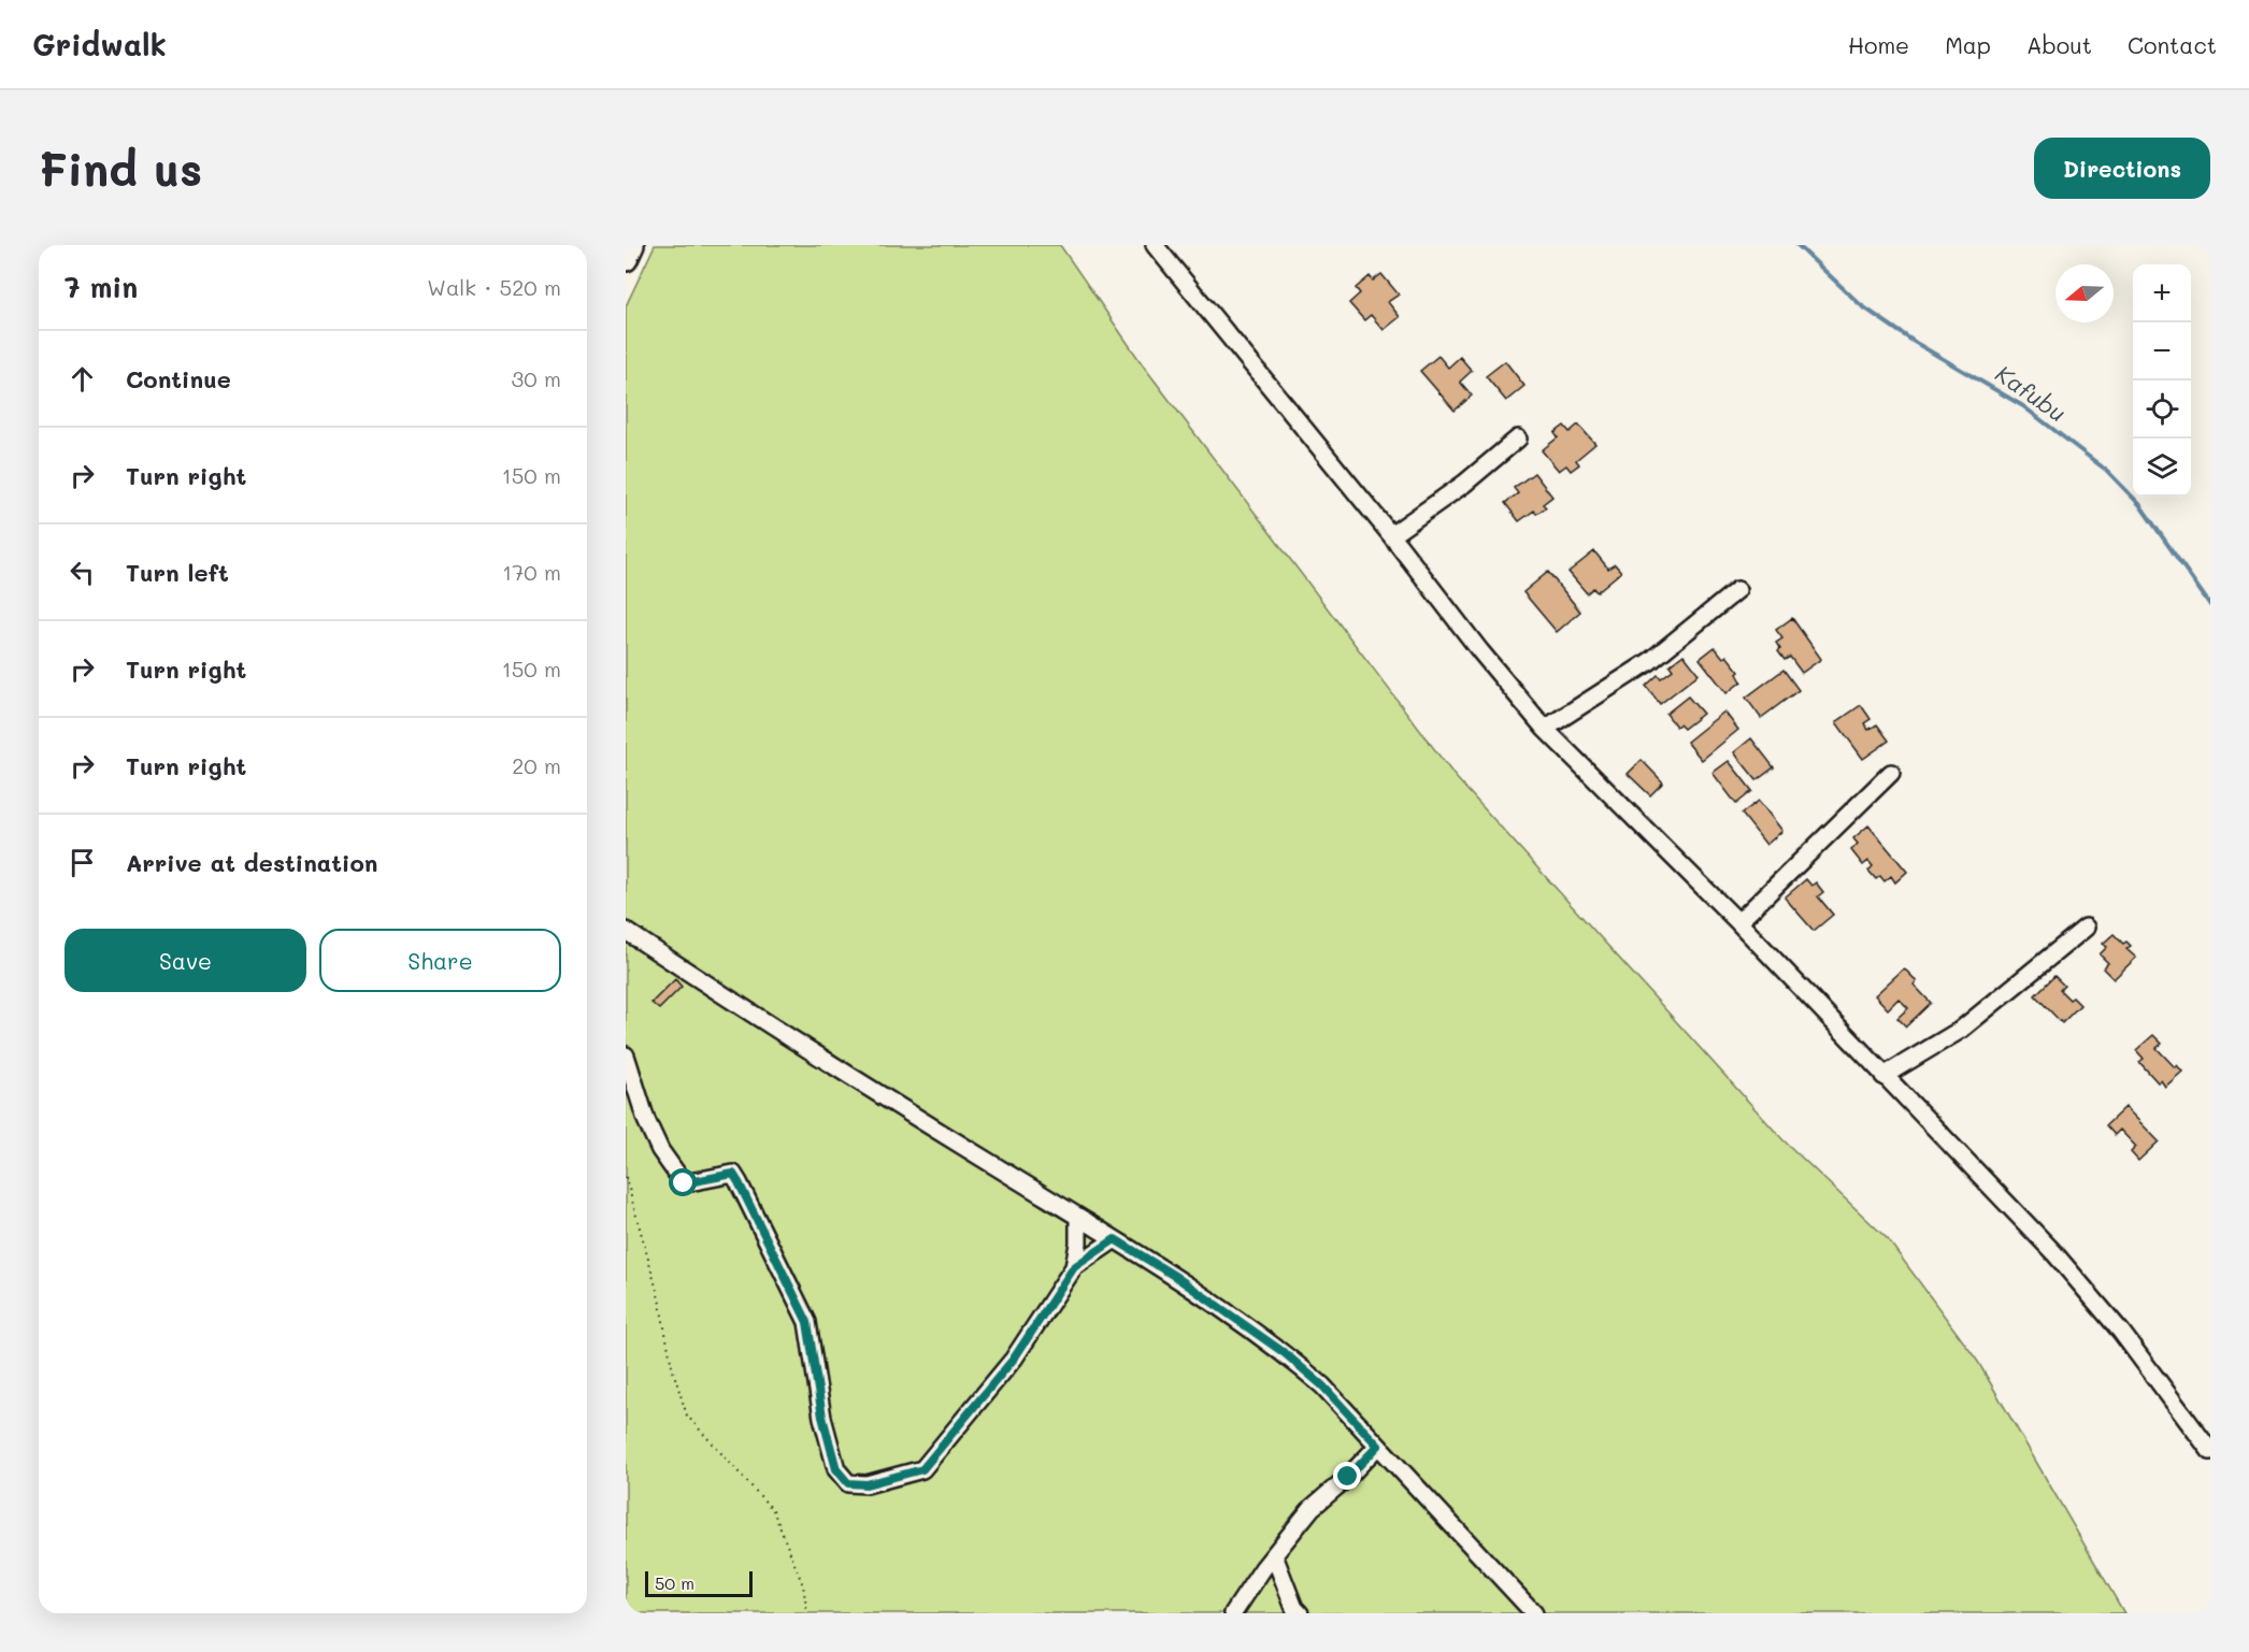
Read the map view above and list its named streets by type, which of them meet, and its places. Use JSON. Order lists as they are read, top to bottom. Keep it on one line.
{"water":["Kafubu"],"scale_bar":"50 m","north":"left","page":{"header":"Gridwalk","nav":["Home","Map","About","Contact"],"buttons":["Directions",["Save","Share"]],"title":"Find us","heading":["7 min","Walk · 520 m"],"map_buttons":["+","−"],"list":[["Continue","30 m"],["Turn right","150 m"],["Turn left","170 m"],["Turn right","150 m"],["Turn right","20 m"],"Arrive at destination"],"scale":"50 m"}}
